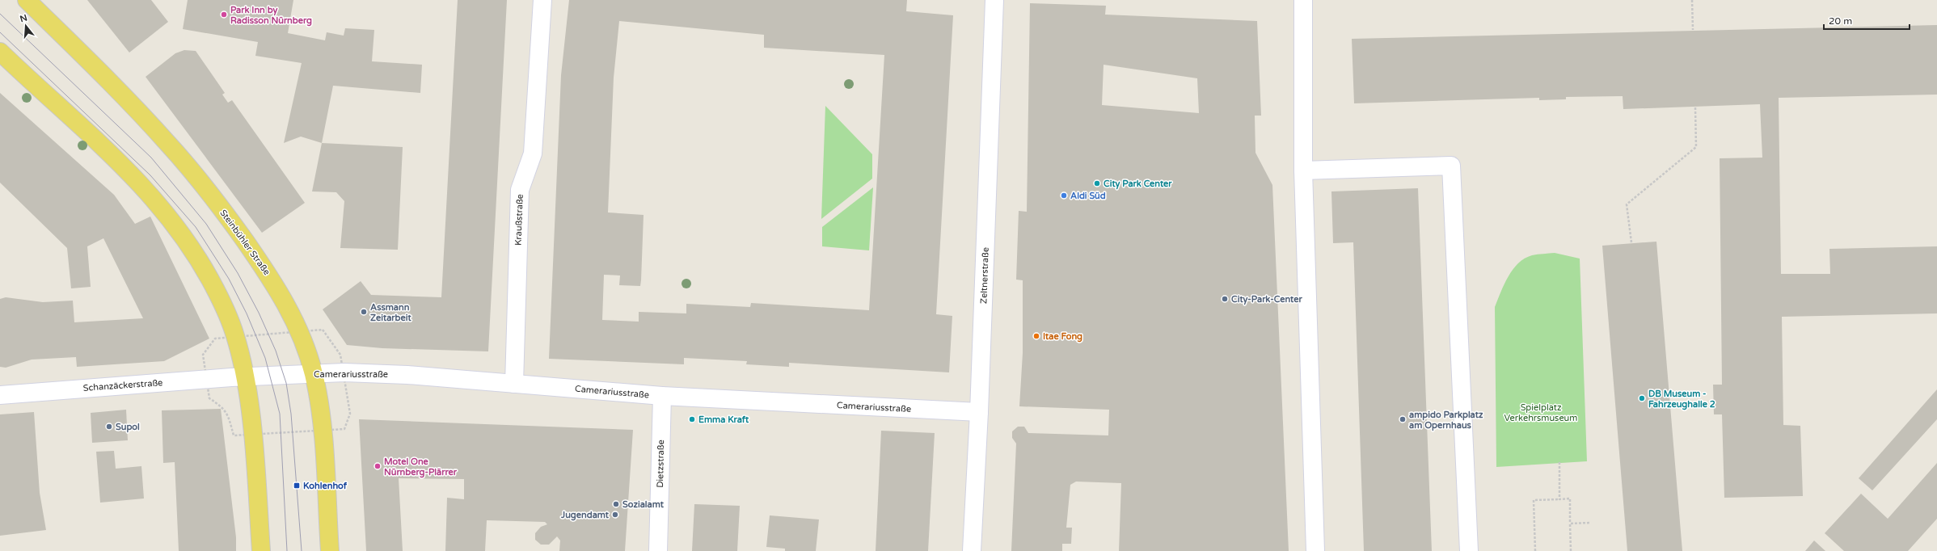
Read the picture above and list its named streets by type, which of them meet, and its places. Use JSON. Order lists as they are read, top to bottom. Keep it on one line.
{"streets":{"main road":["Steinbühler Straße"],"street":["Kraußstraße","Zeltnerstraße","Camerariusstraße","Schanzäckerstraße","Dietzstraße"]},"crossings":[["Kraußstraße","Camerariusstraße"],["Steinbühler Straße","Camerariusstraße"],["Zeltnerstraße","Camerariusstraße"],["Camerariusstraße","Schanzäckerstraße"],["Camerariusstraße","Dietzstraße"]],"parks":["Spielplatz Verkehrsmuseum"],"places":{"other":["Park Inn by Radisson Nürnberg","City Park Center","Aldi Süd","City-Park-Center","Assmann Zeitarbeit","Itae Fong","DB Museum - Fahrzeughalle 2","Emma Kraft","ampido Parkplatz am Opernhaus","Supol","Motel One Nürnberg-Plärrer","Sozialamt","Jugendamt"],"transit":["Kohlenhof"]},"scale_bar":"20 m","north":"top"}
